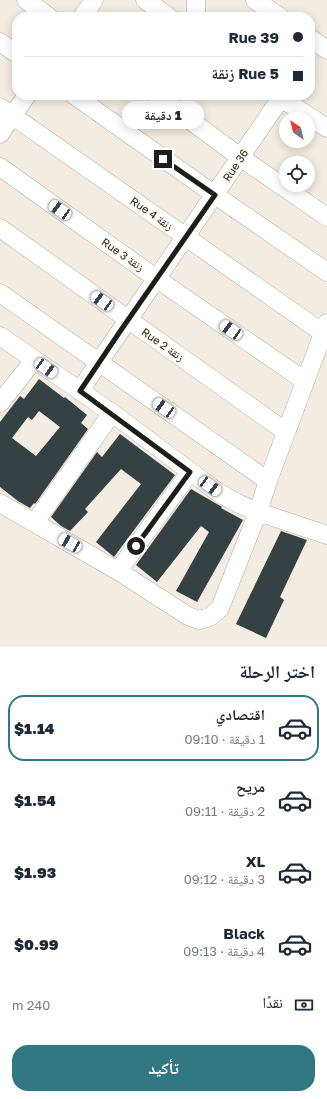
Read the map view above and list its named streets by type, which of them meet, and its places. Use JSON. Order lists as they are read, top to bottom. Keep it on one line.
{"streets":{"street":["Rue 36","Rue 4 زنقة","Rue 3 زنقة","Rue 2 زنقة"]},"crossings":[["Rue 36","Rue 4 زنقة"],["Rue 36","Rue 3 زنقة"],["Rue 36","Rue 2 زنقة"]],"north":"top left","page":{"banner":["Rue 39","Rue 5 زنقة"],"bubble":"1 دقيقة","heading":"اختر الرحلة","list":[{"name":"اقتصادي","note":"1 دقيقة · 09:10","value":"$1.14"},{"name":"مريح","note":"2 دقيقة · 09:11","value":"$1.54"},{"name":"XL","note":"3 دقيقة · 09:12","value":"$1.93"},{"name":"Black","note":"4 دقيقة · 09:13","value":"$0.99"}],"pay":["نقدًا","240 m"],"buttons":"تأكيد"}}
